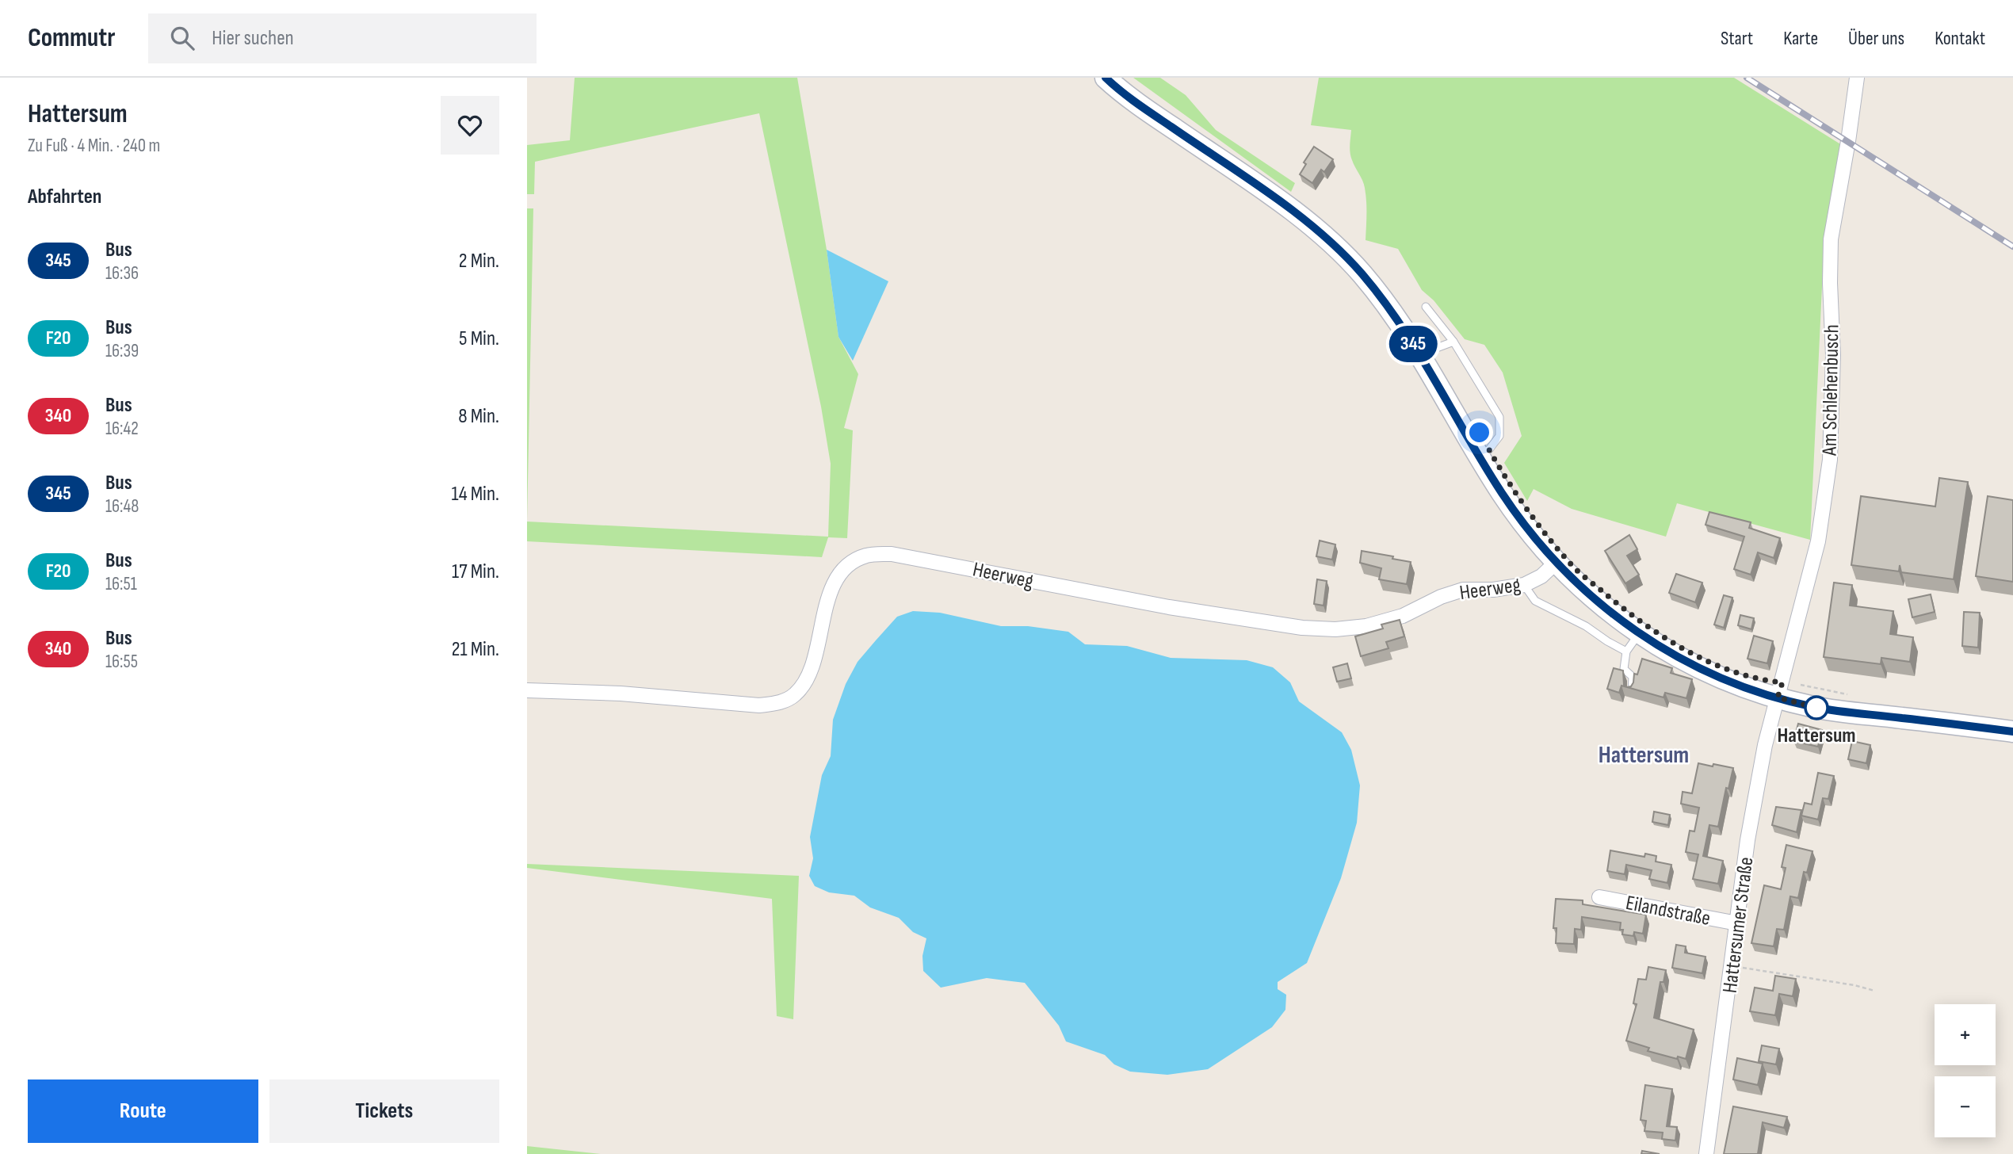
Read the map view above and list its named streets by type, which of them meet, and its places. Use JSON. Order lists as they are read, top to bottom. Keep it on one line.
{"streets":{"street":["Am Schlehenbusch","Heerweg","Eilandstraße","Hattersumer Straße"]},"crossings":[["Am Schlehenbusch","Hattersumer Straße"],["Eilandstraße","Hattersumer Straße"]],"districts":["Hattersum"],"places":["Hattersum"],"lines":["bus line 345"],"page":{"header":"Commutr","search":"Hier suchen","nav":["Start","Karte","Über uns","Kontakt"],"heading":[["Hattersum","Zu Fuß · 4 Min. · 240 m"],"Abfahrten"],"on_map":"345","list":[{"mark":"345","name":"Bus","note":"16:36","value":"2 Min."},{"mark":"F20","name":"Bus","note":"16:39","value":"5 Min."},{"mark":"340","name":"Bus","note":"16:42","value":"8 Min."},{"mark":"345","name":"Bus","note":"16:48","value":"14 Min."},{"mark":"F20","name":"Bus","note":"16:51","value":"17 Min."},{"mark":"340","name":"Bus","note":"16:55","value":"21 Min."}],"map_buttons":["+","−"],"buttons":["Route","Tickets"]}}
